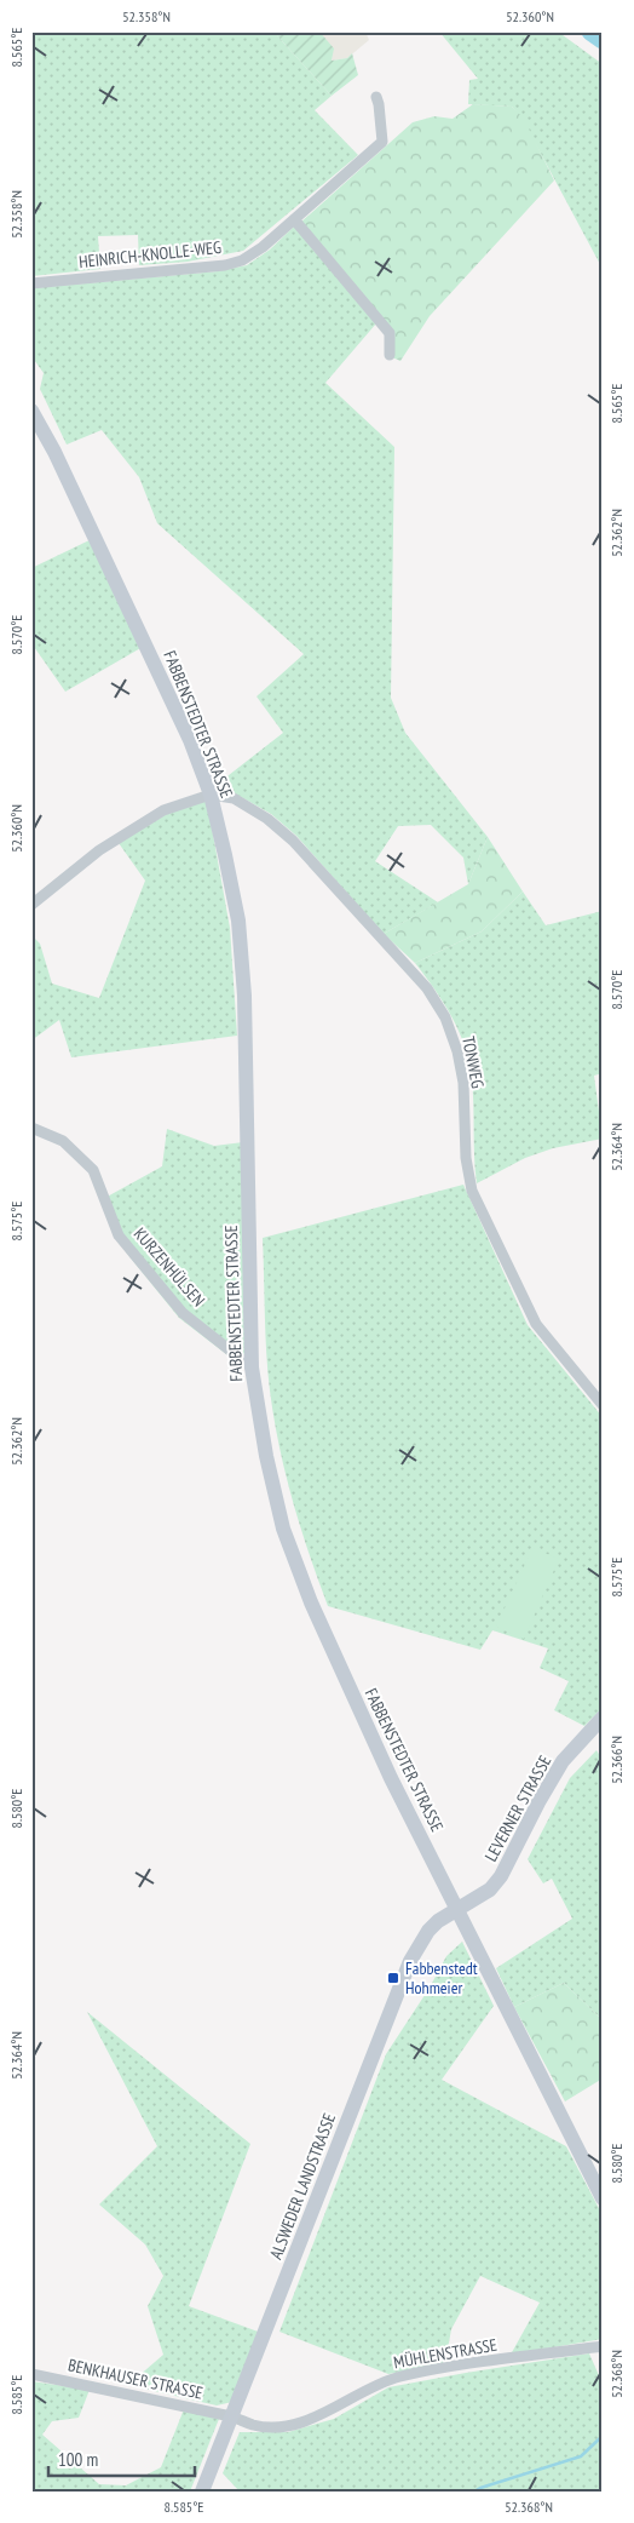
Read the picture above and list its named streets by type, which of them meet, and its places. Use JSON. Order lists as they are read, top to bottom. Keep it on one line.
{"streets":{"street":["HEINRICH-KNOLLE-WEG","FABBENSTEDTER STRASSE","TONWEG","KURZENHÜLSEN","LEVERNER STRASSE","ALSWEDER LANDSTRASSE","MÜHLENSTRASSE","BENKHAUSER STRASSE"]},"crossings":[["FABBENSTEDTER STRASSE","TONWEG"],["FABBENSTEDTER STRASSE","KURZENHÜLSEN"],["FABBENSTEDTER STRASSE","LEVERNER STRASSE"],["FABBENSTEDTER STRASSE","ALSWEDER LANDSTRASSE"],["LEVERNER STRASSE","ALSWEDER LANDSTRASSE"],["ALSWEDER LANDSTRASSE","MÜHLENSTRASSE"],["ALSWEDER LANDSTRASSE","BENKHAUSER STRASSE"],["MÜHLENSTRASSE","BENKHAUSER STRASSE"]],"places":{"transit":["Fabbenstedt Hohmeier"]},"scale_bar":"100 m","coordinates":["52.358°N","52.360°N","8.565°E","52.362°N","8.570°E","52.364°N","8.575°E","52.366°N","8.580°E","52.368°N","8.585°E"]}
